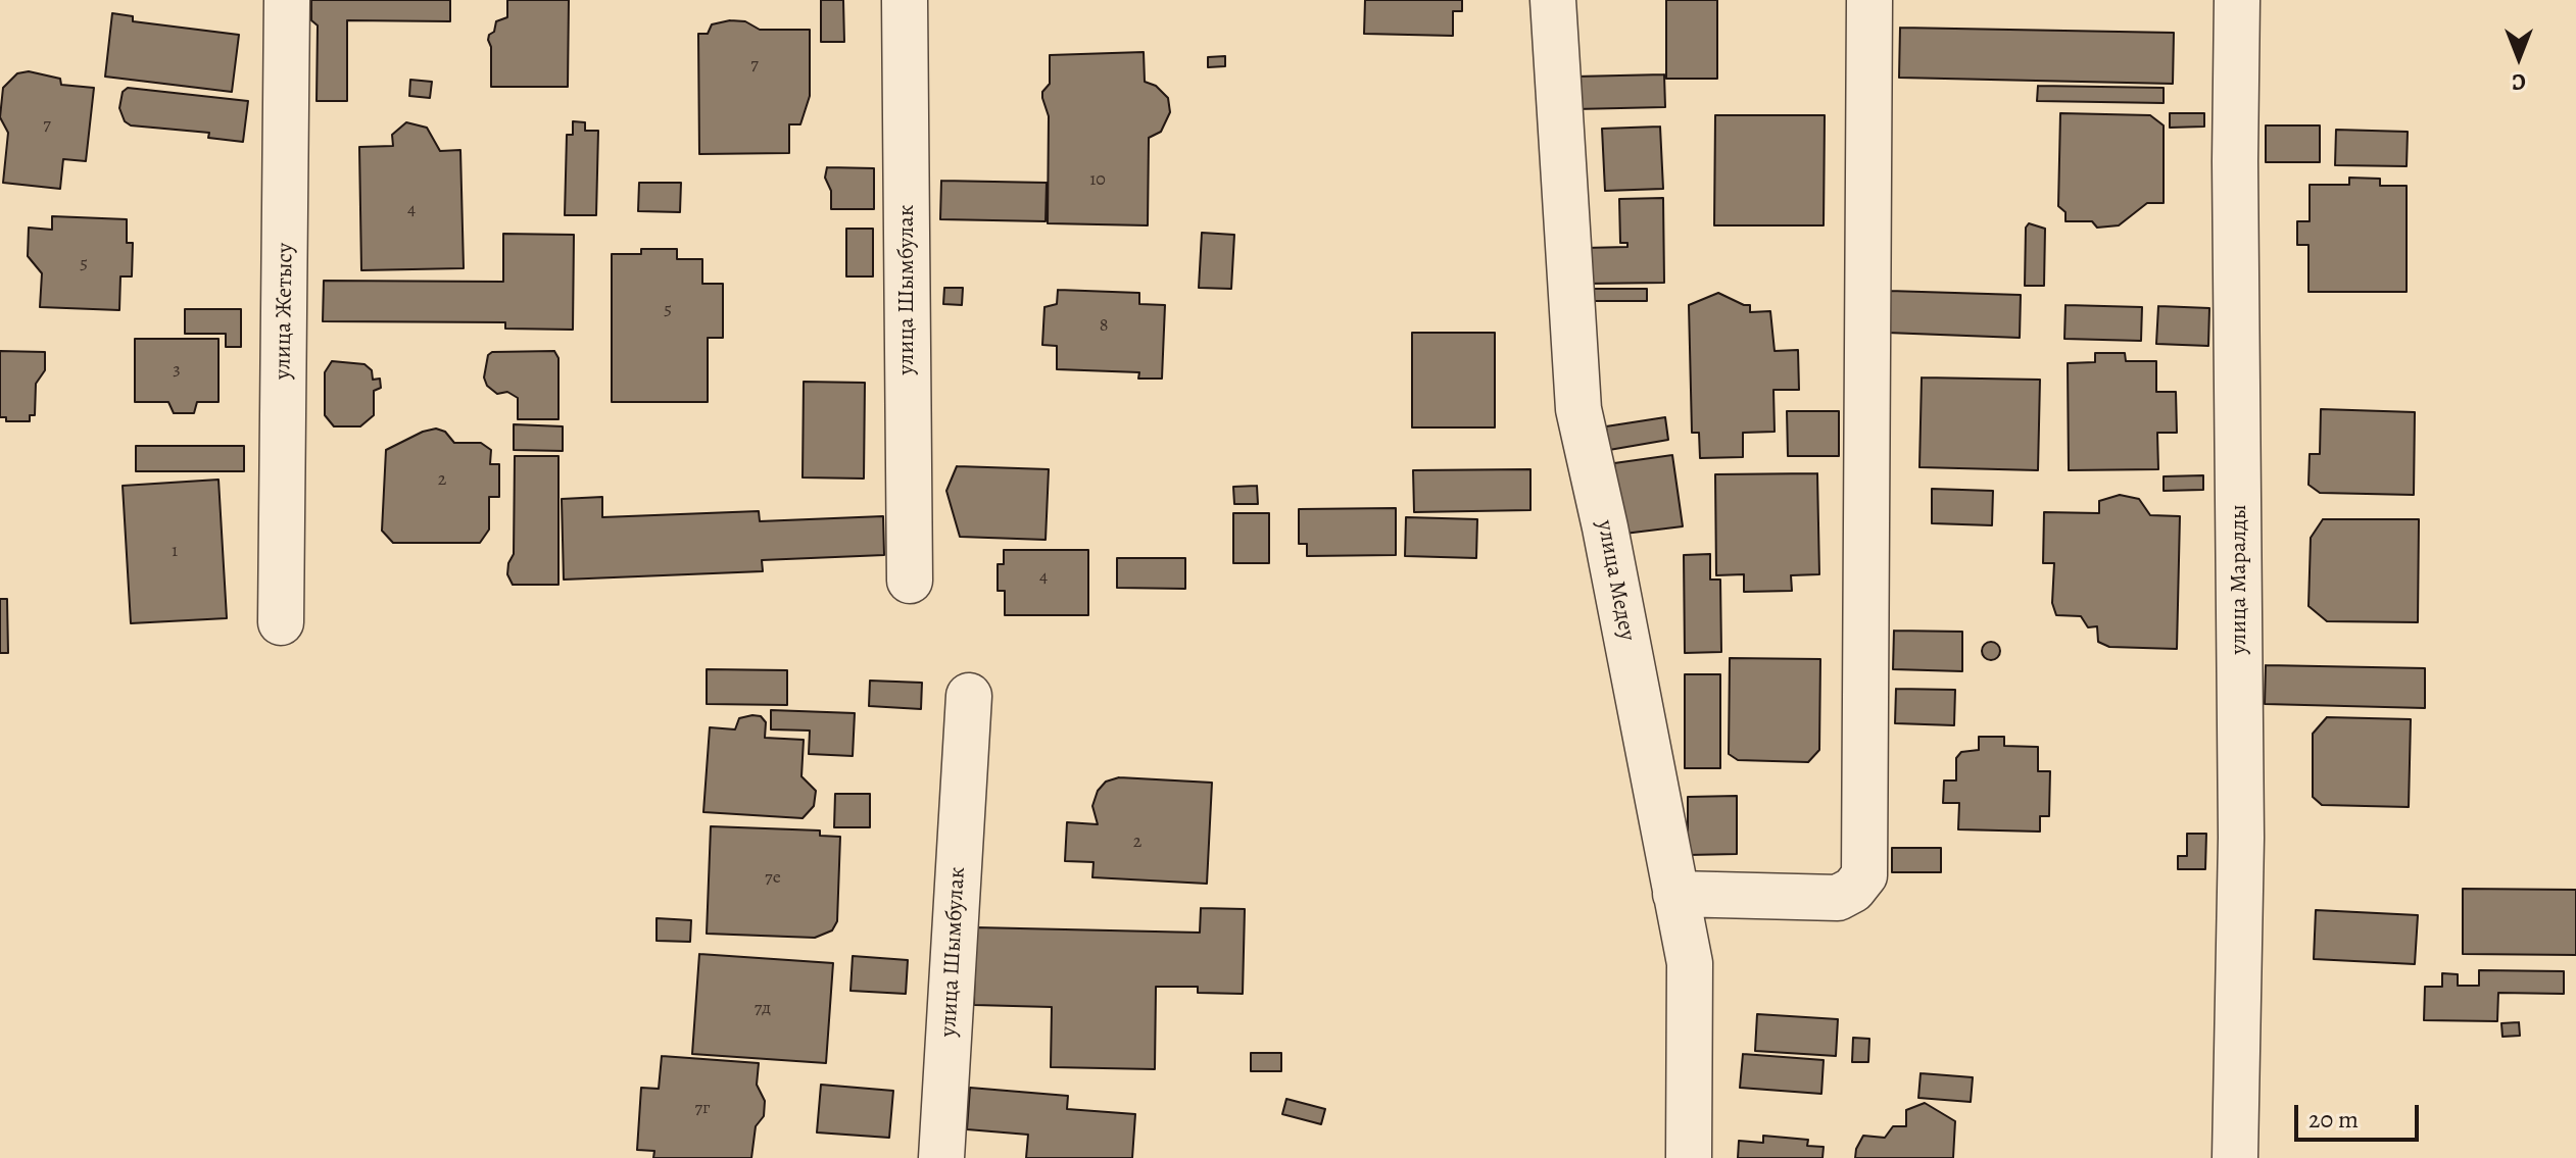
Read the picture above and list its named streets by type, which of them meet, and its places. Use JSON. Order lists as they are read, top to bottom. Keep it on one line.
{"streets":{"street":["улица Шымбулак","улица Жетысу","улица Маралды","улица Медеу"]},"house_numbers":["7","7","10","4","5","5","8","3","2","1","4","2","7е","7д","7г"],"scale_bar":"20 m","north":"bottom"}
